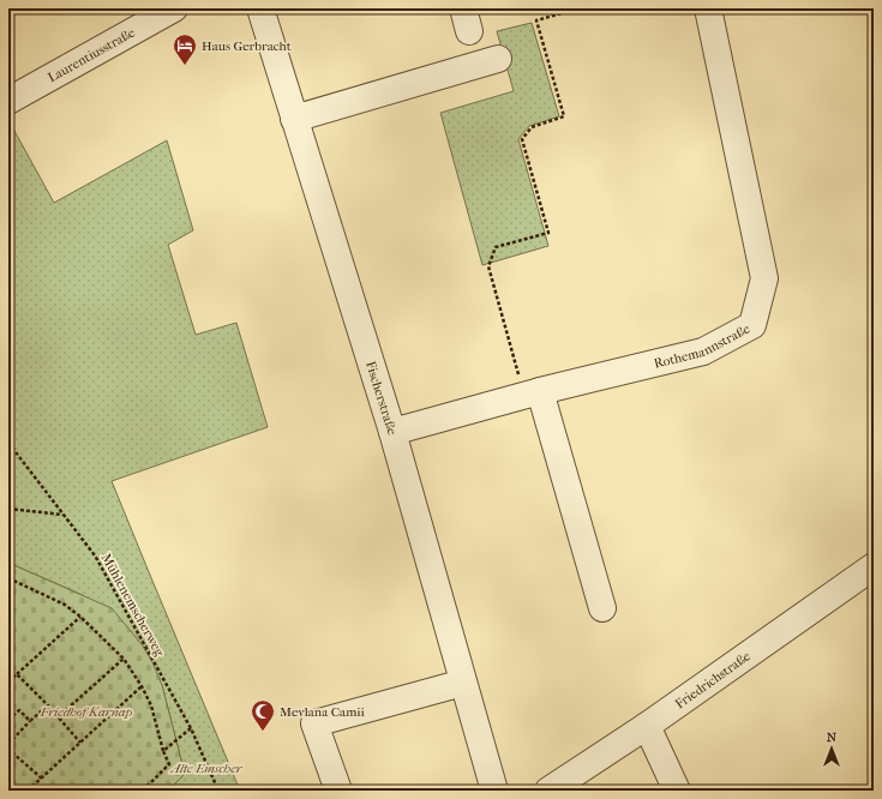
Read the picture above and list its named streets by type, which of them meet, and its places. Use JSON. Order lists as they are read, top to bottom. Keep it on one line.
{"streets":{"street":["Laurentiusstraße","Rothemannstraße","Fischerstraße","Friedrichstraße"],"path":["Mühlenemscherweg"]},"crossings":[["Rothemannstraße","Fischerstraße"]],"parks":["Friedhof Karnap","Alte Emscher"],"places":{"hotel":["Haus Gerbracht"],"mosque":["Mevlana Camii"]},"north":"top"}
